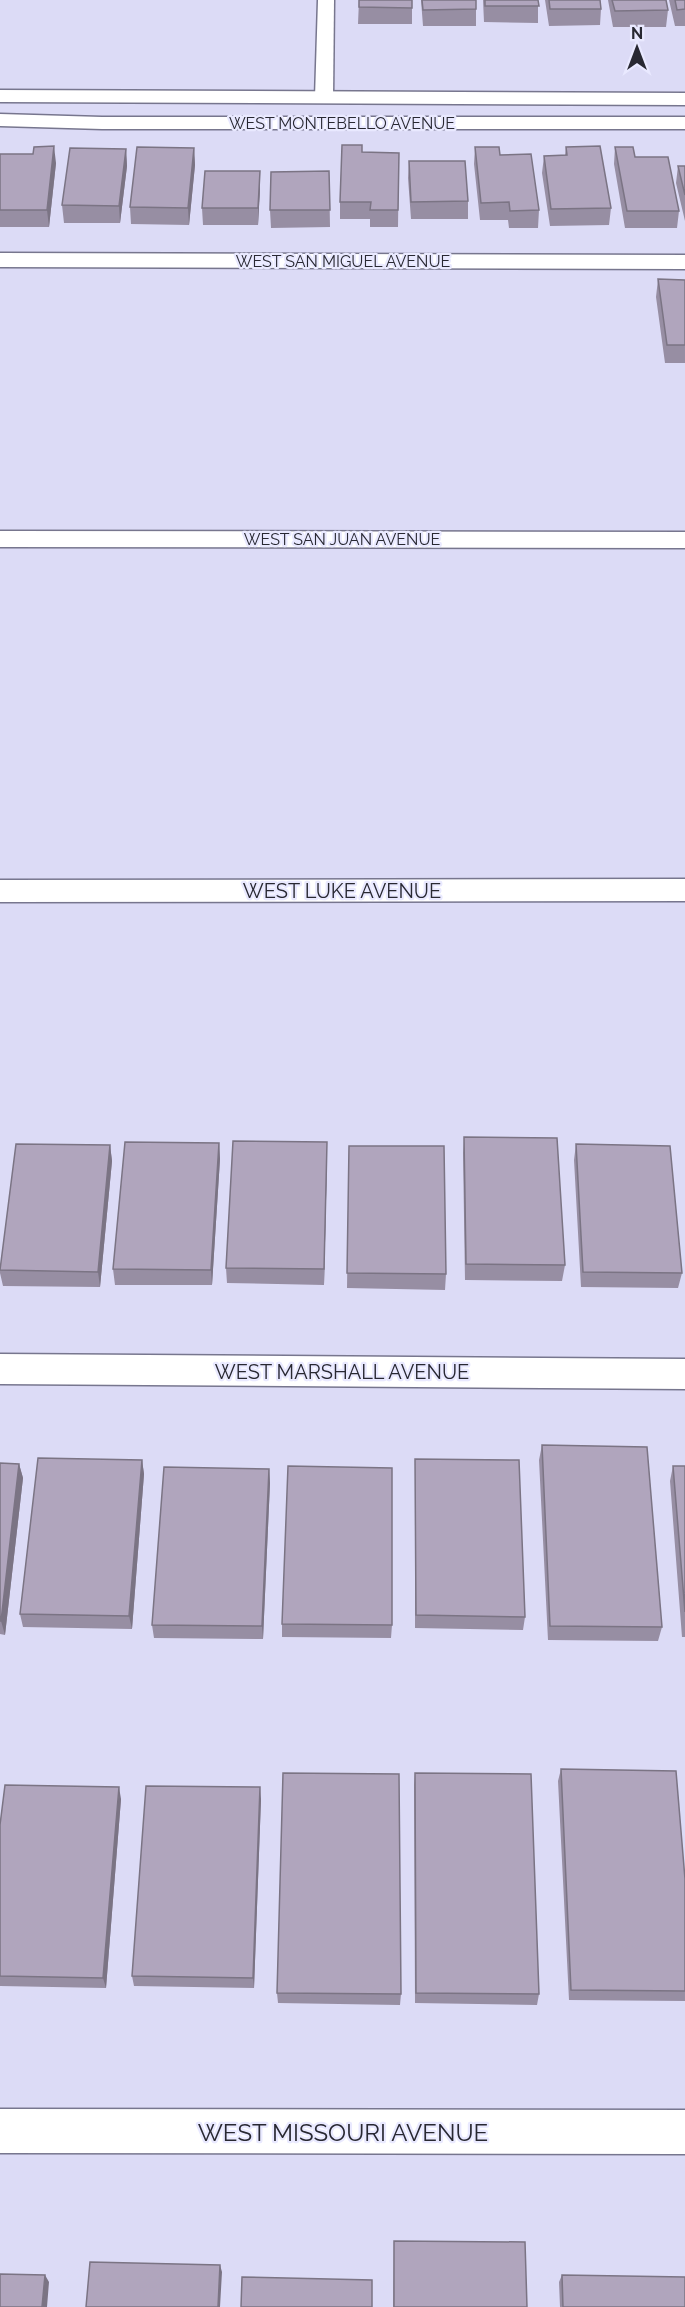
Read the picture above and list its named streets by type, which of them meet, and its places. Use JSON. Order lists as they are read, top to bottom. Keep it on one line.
{"streets":{"street":["WEST MONTEBELLO AVENUE","WEST SAN MIGUEL AVENUE","WEST SAN JUAN AVENUE","WEST LUKE AVENUE","WEST MARSHALL AVENUE","WEST MISSOURI AVENUE"]},"north":"top"}
